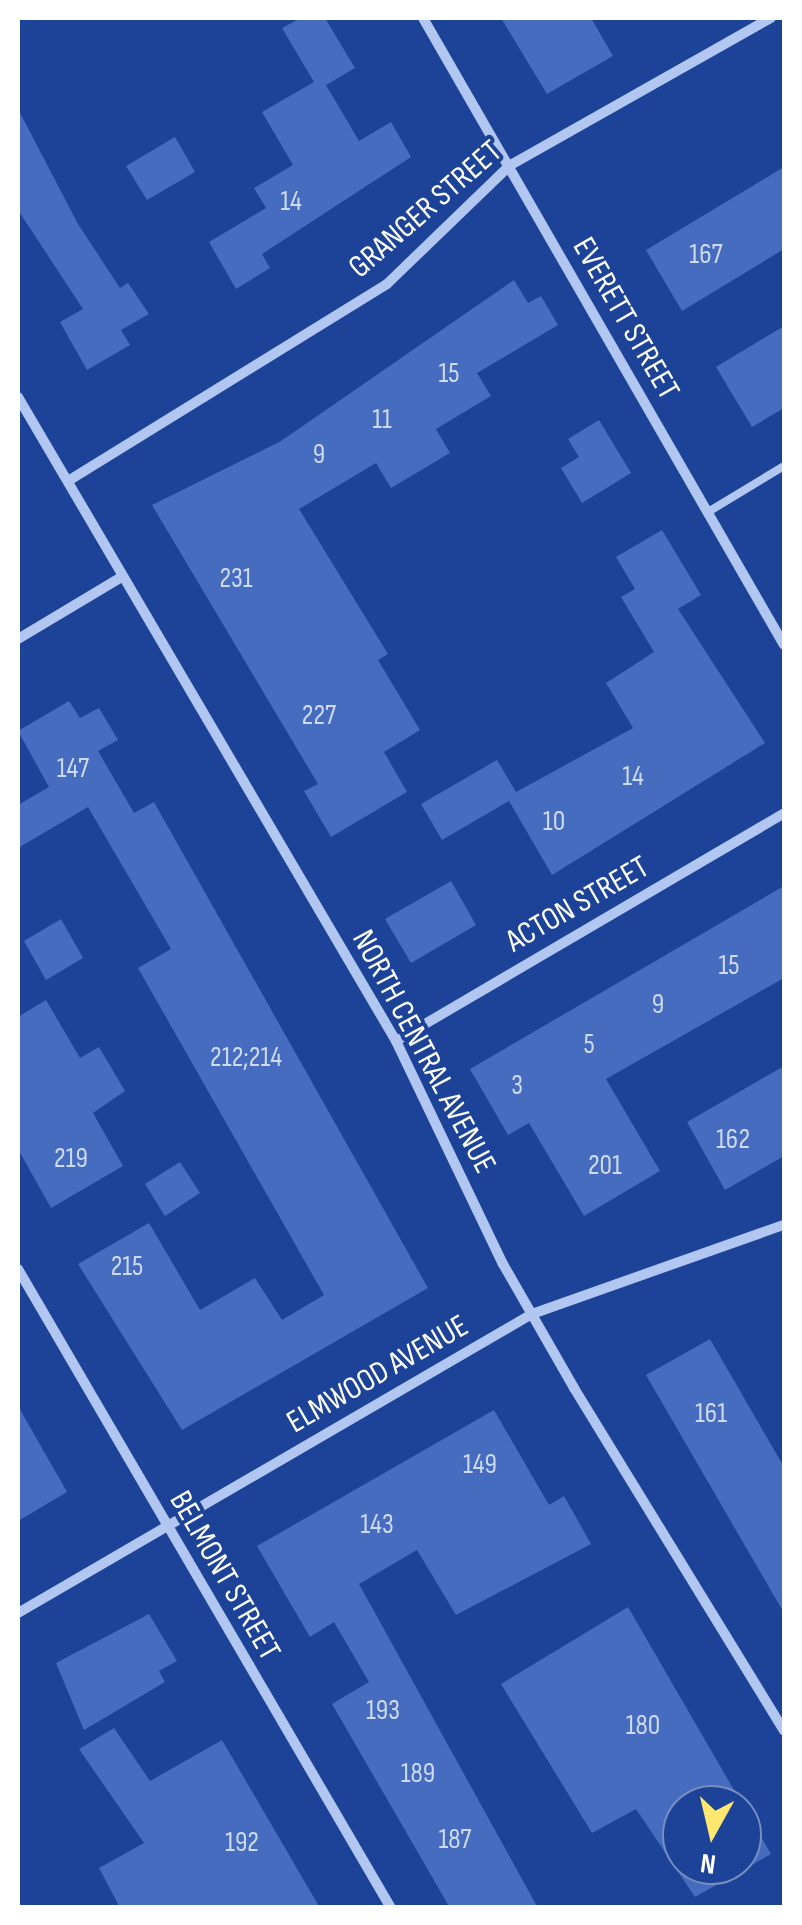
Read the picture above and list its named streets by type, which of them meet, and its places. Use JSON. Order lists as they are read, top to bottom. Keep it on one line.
{"streets":{"street":["GRANGER STREET","EVERETT STREET","ACTON STREET","NORTH CENTRAL AVENUE","ELMWOOD AVENUE","BELMONT STREET"]},"crossings":[["GRANGER STREET","EVERETT STREET"],["GRANGER STREET","NORTH CENTRAL AVENUE"],["ACTON STREET","NORTH CENTRAL AVENUE"],["NORTH CENTRAL AVENUE","ELMWOOD AVENUE"],["ELMWOOD AVENUE","BELMONT STREET"]],"house_numbers":["14","167","15","11","9","231","227","147","14","10","15","9","5","212;214","3","162","219","201","215","161","149","143","193","180","189","187","192"],"north":"bottom"}
